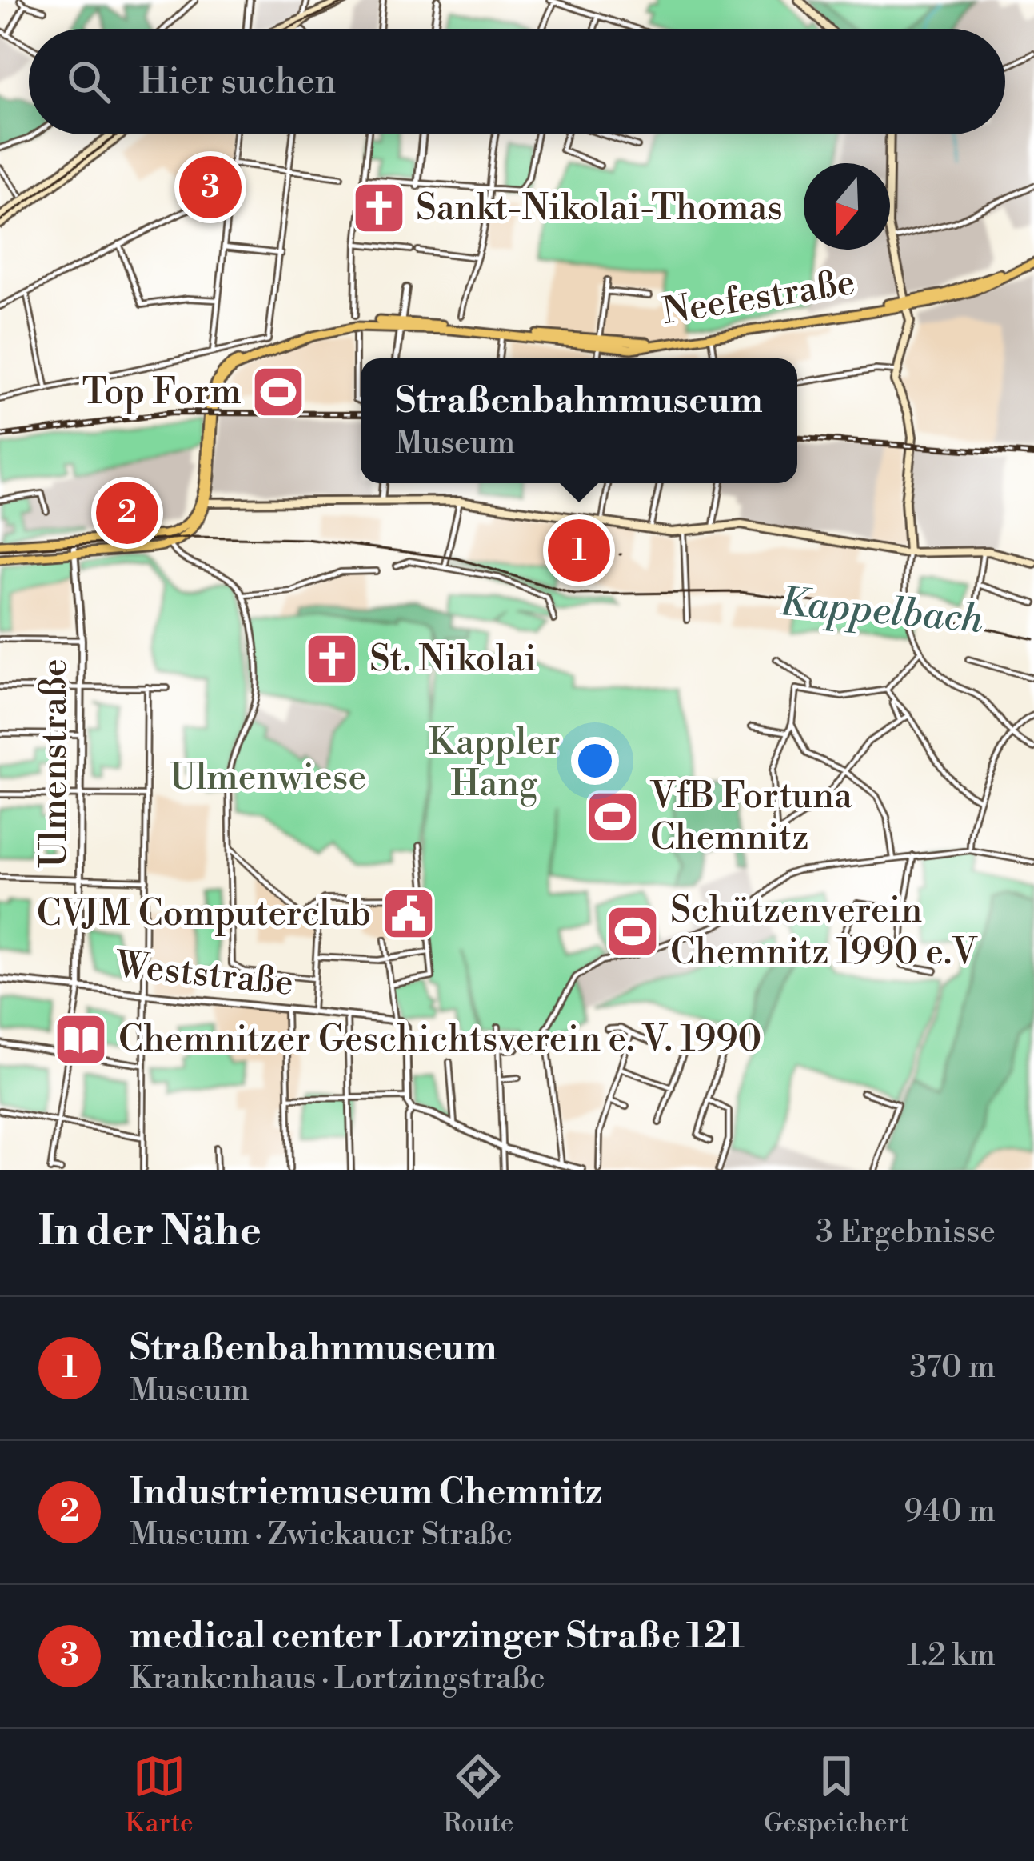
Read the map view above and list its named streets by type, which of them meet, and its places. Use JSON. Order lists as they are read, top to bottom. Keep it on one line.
{"streets":{"main road":["Neefestraße"],"street":["Ulmenstraße","Weststraße"]},"crossings":[["Ulmenstraße","Weststraße"]],"water":["Kappelbach"],"parks":["Kappler Hang","Ulmenwiese"],"places":{"church":["Sankt-Nikolai-Thomas","St. Nikolai"],"sports":["Top Form","VfB Fortuna Chemnitz","Schützenverein Chemnitz 1990 e.V"],"public building":["CVJM Computerclub"],"library":["Chemnitzer Geschichtsverein e. V. 1990"]},"north":"bottom","page":{"search":"Hier suchen","pins":["3","2","1"],"popup":["Straßenbahnmuseum","Museum"],"heading":["In der Nähe","3 Ergebnisse"],"list":[{"mark":"1","name":"Straßenbahnmuseum","note":"Museum","value":"370 m"},{"mark":"2","name":"Industriemuseum Chemnitz","note":"Museum · Zwickauer Straße","value":"940 m"},{"mark":"3","name":"medical center Lorzinger Straße 121","note":"Krankenhaus · Lortzingstraße","value":"1.2 km"}],"nav":["Karte","Route","Gespeichert"]}}
